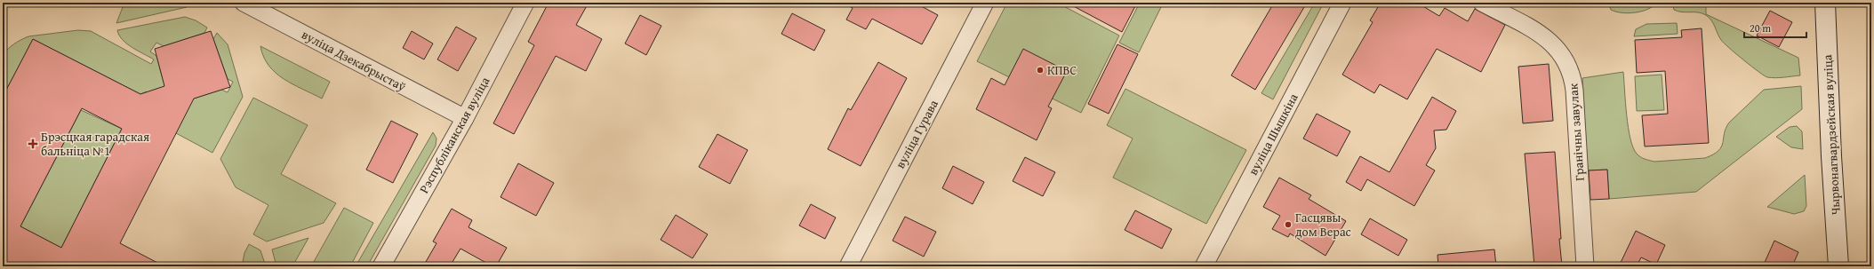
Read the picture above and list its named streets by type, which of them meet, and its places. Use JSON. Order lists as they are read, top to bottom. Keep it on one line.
{"streets":{"main road":["Чырвонагвардзейская вуліца"],"street":["вуліца Дзекабрыстаў","Гранічны завулак","вуліца Гурава","вуліца Шышкіна","Рэспубліканская вуліца"]},"crossings":[["вуліца Дзекабрыстаў","Рэспубліканская вуліца"]],"places":{"other":["КПВС","Гасцявы дом Верас"],"health":["Брэсцкая гарадская бальніца №1"]},"scale_bar":"20 m"}
